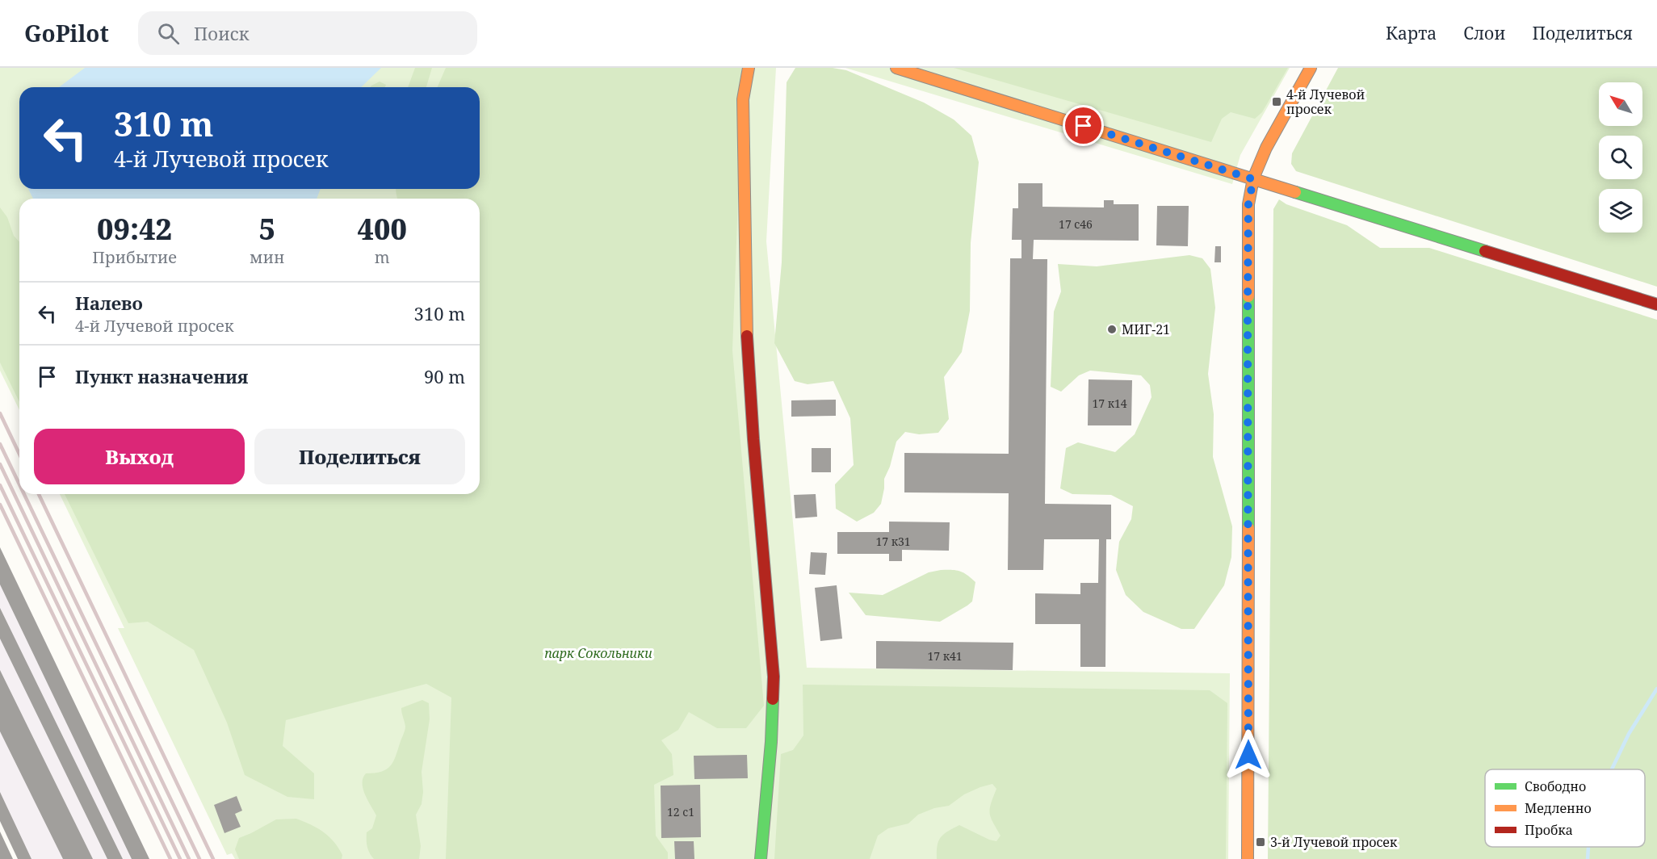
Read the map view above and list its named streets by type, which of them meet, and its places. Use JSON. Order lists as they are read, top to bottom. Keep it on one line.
{"parks":["парк Сокольники"],"places":{"transit":["4-й Лучевой просек","3-й Лучевой просек"],"other":["МИГ-21"]},"house_numbers":["17 с46","17 к14","17 к31","17 к41","12 c1"],"legend":["Свободно","Медленно","Пробка"],"north":"top left","page":{"header":"GoPilot","search":"Поиск","nav":["Карта","Слои","Поделиться"],"turn":["310 m","4-й Лучевой просек"],"eta":["09:42","Прибытие","5","мин","400","m"],"list":[{"name":"Налево","note":"4-й Лучевой просек","value":"310 m"},{"name":"Пункт назначения","value":"90 m"}],"buttons":["Выход","Поделиться"]}}
